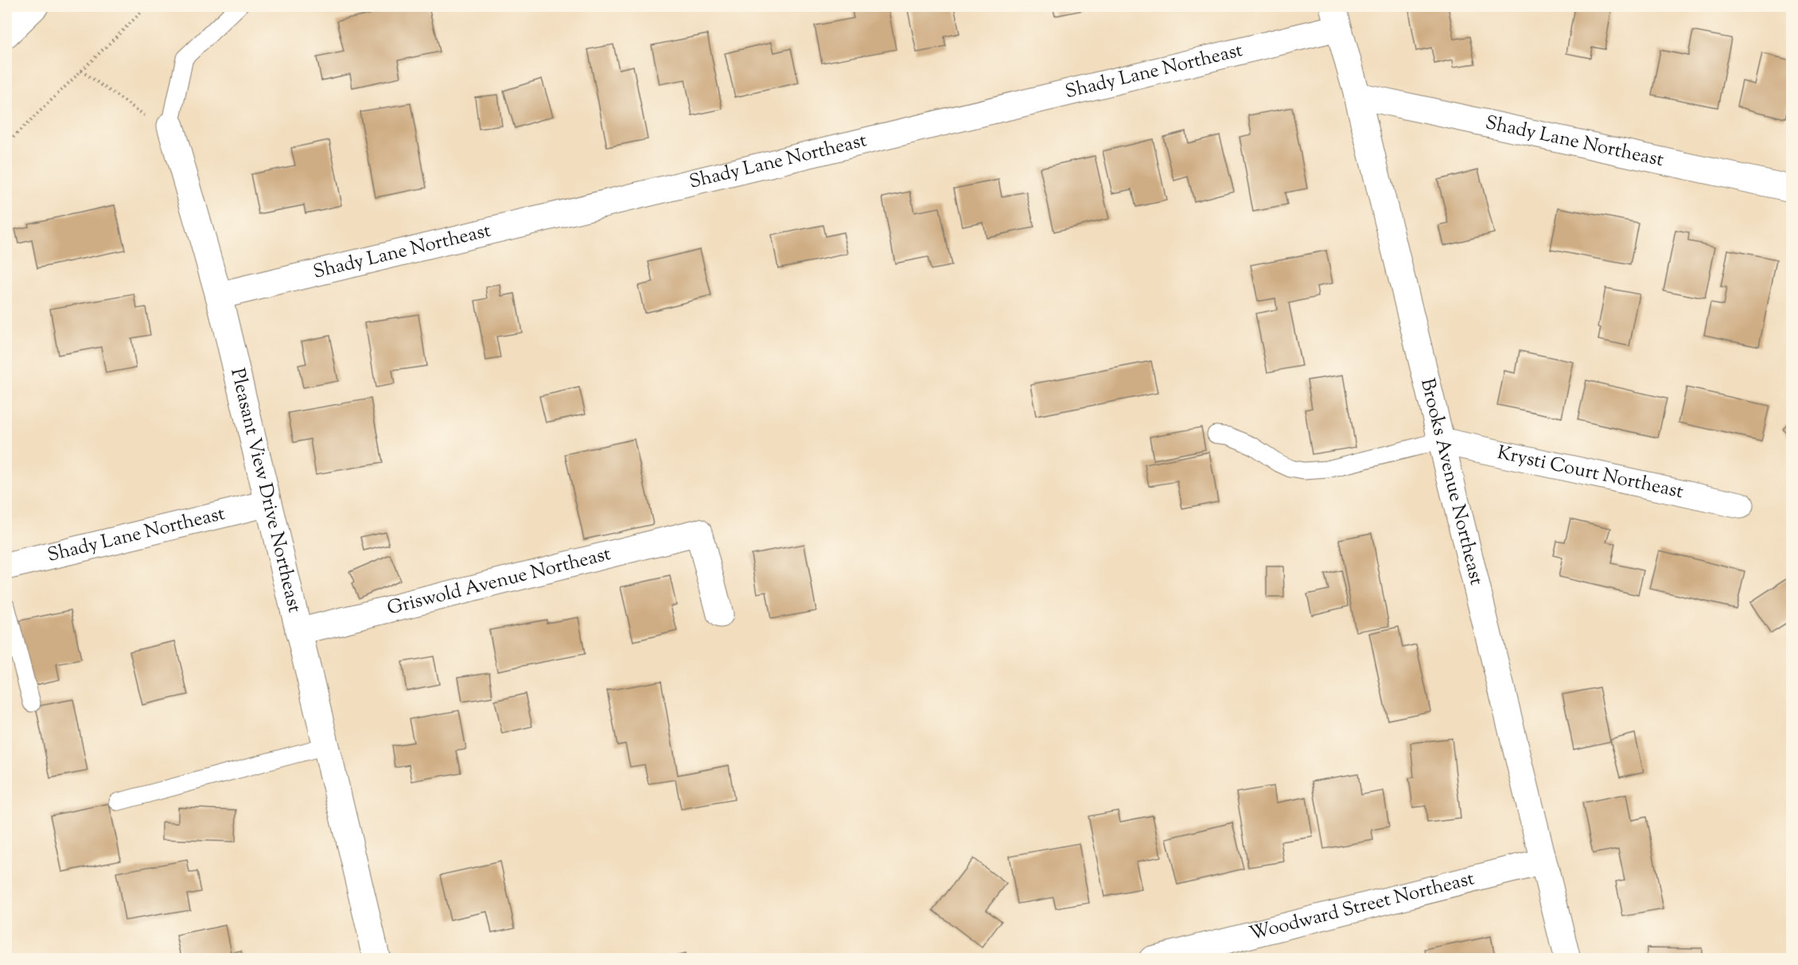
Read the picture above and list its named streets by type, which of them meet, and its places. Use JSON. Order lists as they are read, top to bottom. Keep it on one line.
{"streets":{"main road":["Shady Lane Northeast","Krysti Court Northeast","Brooks Avenue Northeast","Pleasant View Drive Northeast","Griswold Avenue Northeast","Woodward Street Northeast"]},"crossings":[["Shady Lane Northeast","Brooks Avenue Northeast"],["Shady Lane Northeast","Pleasant View Drive Northeast"],["Krysti Court Northeast","Brooks Avenue Northeast"],["Brooks Avenue Northeast","Woodward Street Northeast"],["Pleasant View Drive Northeast","Griswold Avenue Northeast"]]}
